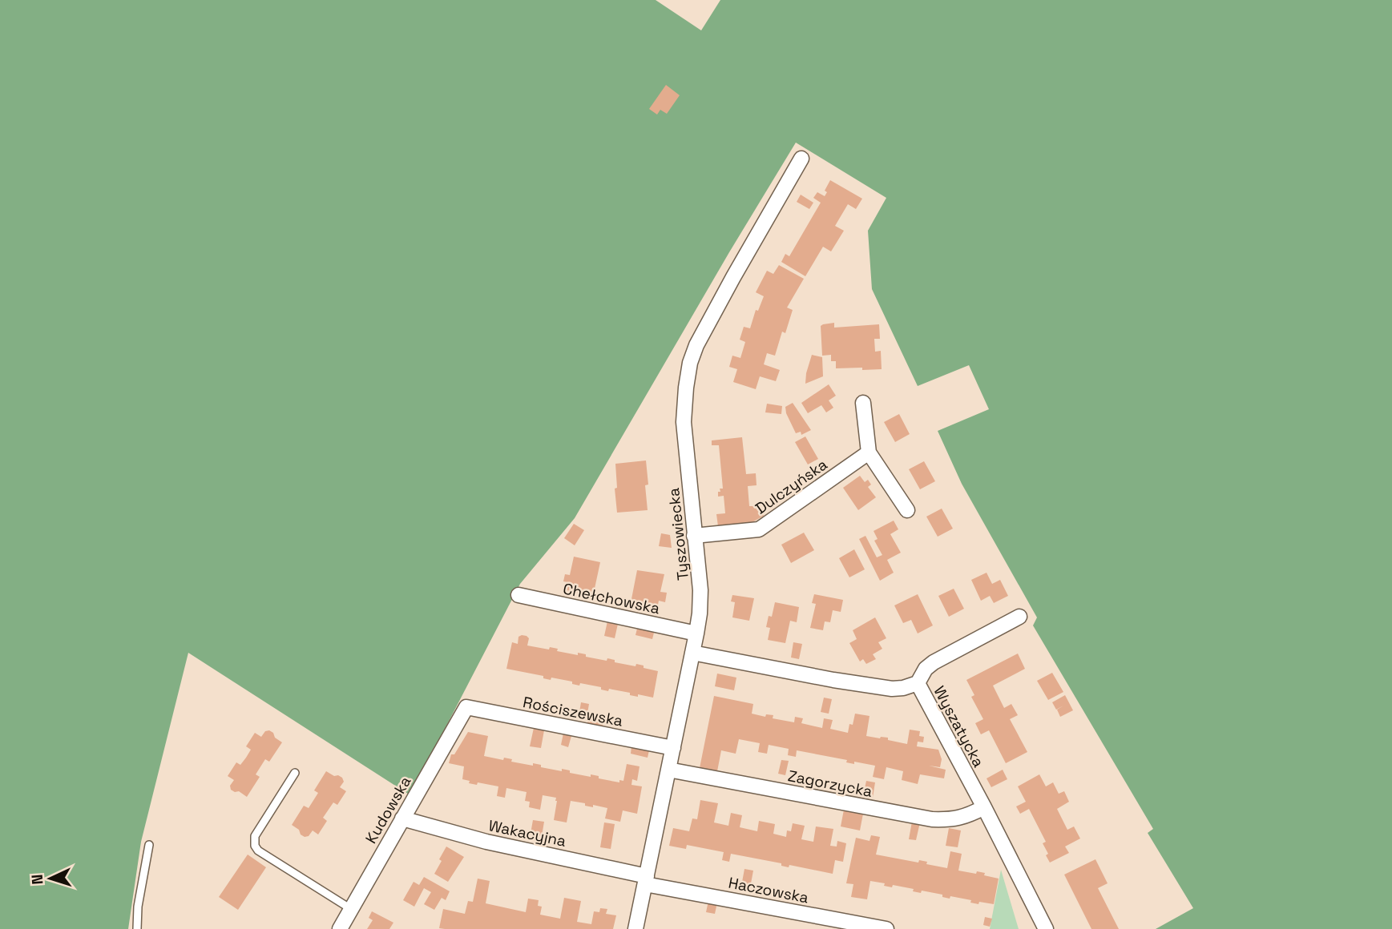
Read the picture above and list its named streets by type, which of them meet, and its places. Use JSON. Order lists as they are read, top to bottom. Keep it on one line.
{"streets":{"street":["Dulczyńska","Tyszowiecka","Chełchowska","Rościszewska","Wyszatycka","Zagorzycka","Kudowska","Wakacyjna","Haczowska"]},"crossings":[["Dulczyńska","Tyszowiecka"],["Tyszowiecka","Chełchowska"],["Tyszowiecka","Rościszewska"],["Tyszowiecka","Wyszatycka"],["Tyszowiecka","Zagorzycka"],["Tyszowiecka","Wakacyjna"],["Tyszowiecka","Haczowska"],["Rościszewska","Kudowska"],["Wyszatycka","Zagorzycka"],["Kudowska","Wakacyjna"],["Wakacyjna","Haczowska"]],"north":"left"}
